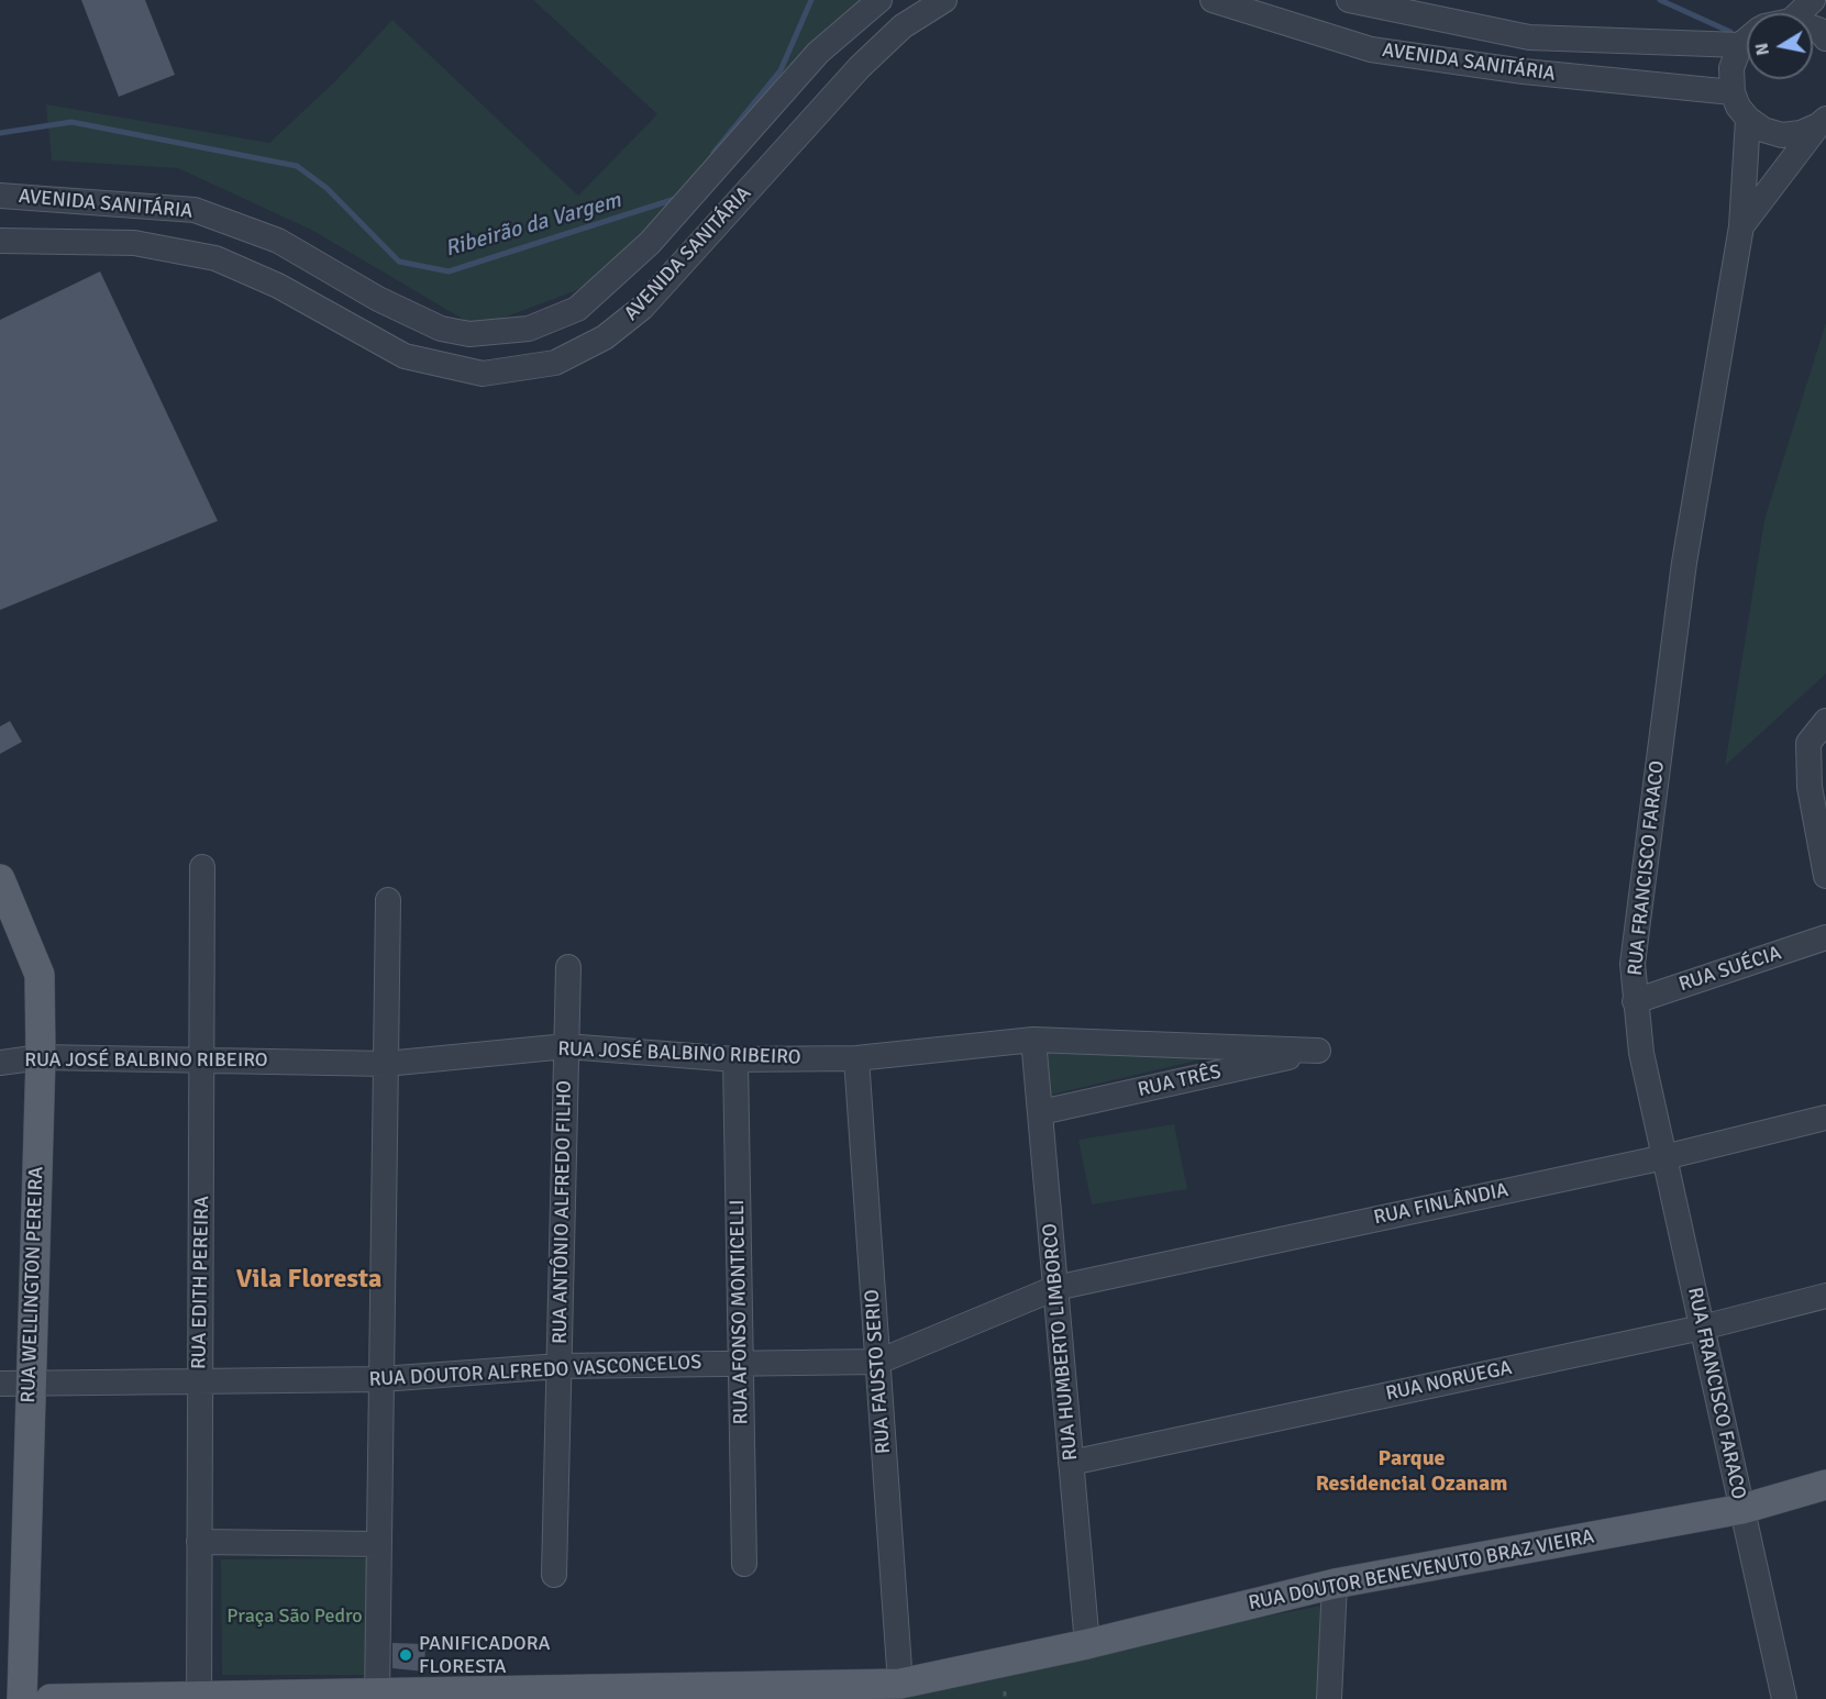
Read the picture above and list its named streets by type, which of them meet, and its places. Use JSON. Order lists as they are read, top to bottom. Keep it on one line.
{"streets":{"main road":["RUA WELLINGTON PEREIRA","RUA DOUTOR BENEVENUTO BRAZ VIEIRA"],"street":["AVENIDA SANITÁRIA","RUA FRANCISCO FARACO","RUA SUÉCIA","RUA JOSÉ BALBINO RIBEIRO","RUA TRÊS","RUA FINLÂNDIA","RUA ANTÔNIO ALFREDO FILHO","RUA EDITH PEREIRA","RUA AFONSO MONTICELLI","RUA HUMBERTO LIMBORCO","RUA DOUTOR ALFREDO VASCONCELOS","RUA FAUSTO SERIO","RUA NORUEGA"]},"crossings":[["RUA FRANCISCO FARACO","RUA SUÉCIA"],["RUA FRANCISCO FARACO","RUA FINLÂNDIA"],["RUA FRANCISCO FARACO","RUA NORUEGA"],["RUA FRANCISCO FARACO","RUA DOUTOR BENEVENUTO BRAZ VIEIRA"],["RUA JOSÉ BALBINO RIBEIRO","RUA TRÊS"],["RUA JOSÉ BALBINO RIBEIRO","RUA ANTÔNIO ALFREDO FILHO"],["RUA JOSÉ BALBINO RIBEIRO","RUA EDITH PEREIRA"],["RUA JOSÉ BALBINO RIBEIRO","RUA WELLINGTON PEREIRA"],["RUA JOSÉ BALBINO RIBEIRO","RUA AFONSO MONTICELLI"],["RUA JOSÉ BALBINO RIBEIRO","RUA HUMBERTO LIMBORCO"],["RUA JOSÉ BALBINO RIBEIRO","RUA FAUSTO SERIO"],["RUA TRÊS","RUA HUMBERTO LIMBORCO"],["RUA FINLÂNDIA","RUA HUMBERTO LIMBORCO"],["RUA FINLÂNDIA","RUA DOUTOR ALFREDO VASCONCELOS"],["RUA ANTÔNIO ALFREDO FILHO","RUA DOUTOR ALFREDO VASCONCELOS"],["RUA EDITH PEREIRA","RUA DOUTOR ALFREDO VASCONCELOS"],["RUA EDITH PEREIRA","RUA DOUTOR BENEVENUTO BRAZ VIEIRA"],["RUA WELLINGTON PEREIRA","RUA DOUTOR ALFREDO VASCONCELOS"],["RUA AFONSO MONTICELLI","RUA DOUTOR ALFREDO VASCONCELOS"],["RUA HUMBERTO LIMBORCO","RUA DOUTOR ALFREDO VASCONCELOS"],["RUA HUMBERTO LIMBORCO","RUA NORUEGA"],["RUA HUMBERTO LIMBORCO","RUA DOUTOR BENEVENUTO BRAZ VIEIRA"],["RUA DOUTOR ALFREDO VASCONCELOS","RUA FAUSTO SERIO"],["RUA FAUSTO SERIO","RUA DOUTOR BENEVENUTO BRAZ VIEIRA"]],"districts":["Vila Floresta","Parque Residencial Ozanam"],"water":["Ribeirão da Vargem"],"parks":["Praça São Pedro"],"places":["PANIFICADORA FLORESTA"],"north":"left"}
